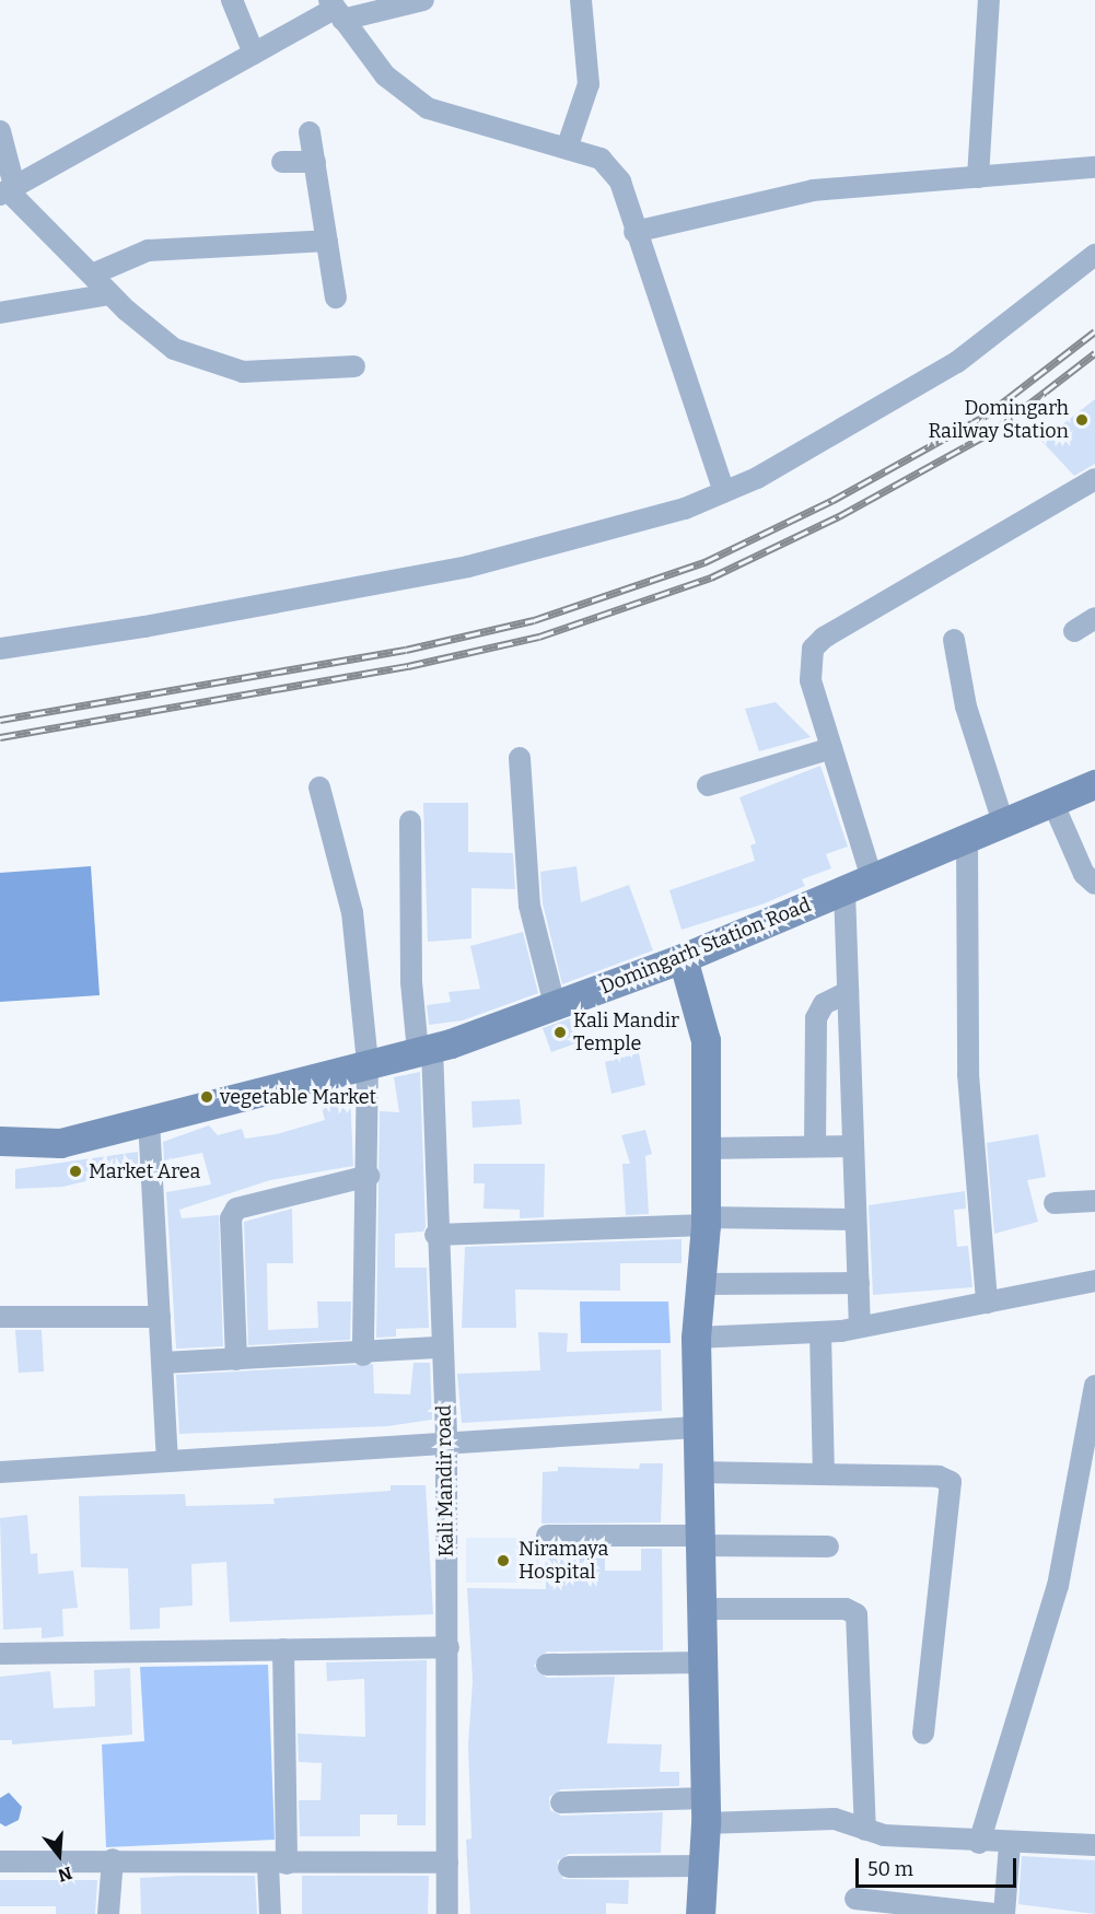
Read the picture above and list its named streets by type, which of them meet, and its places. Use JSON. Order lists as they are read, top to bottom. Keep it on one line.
{"streets":{"street":["Domingarh Station Road","Kali Mandir road"]},"crossings":[["Domingarh Station Road","Kali Mandir road"]],"places":["Domingarh Railway Station","Kali Mandir Temple","vegetable Market","Market Area","Niramaya Hospital"],"scale_bar":"50 m","north":"bottom"}
